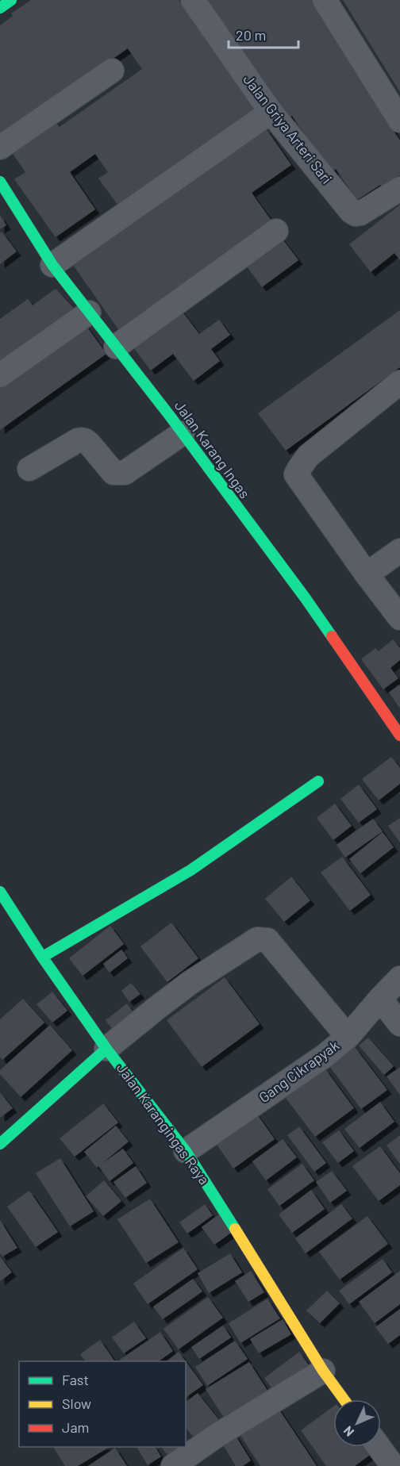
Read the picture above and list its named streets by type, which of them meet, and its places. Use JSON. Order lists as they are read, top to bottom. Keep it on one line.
{"streets":{"street":["Jalan Griya Arteri Sari","Jalan Karang Ingas","Gang Cikrapyak","Jalan Karangingas Raya"]},"crossings":[["Gang Cikrapyak","Jalan Karangingas Raya"]],"legend":["Fast","Slow","Jam"],"scale_bar":"20 m","north":"bottom left"}
